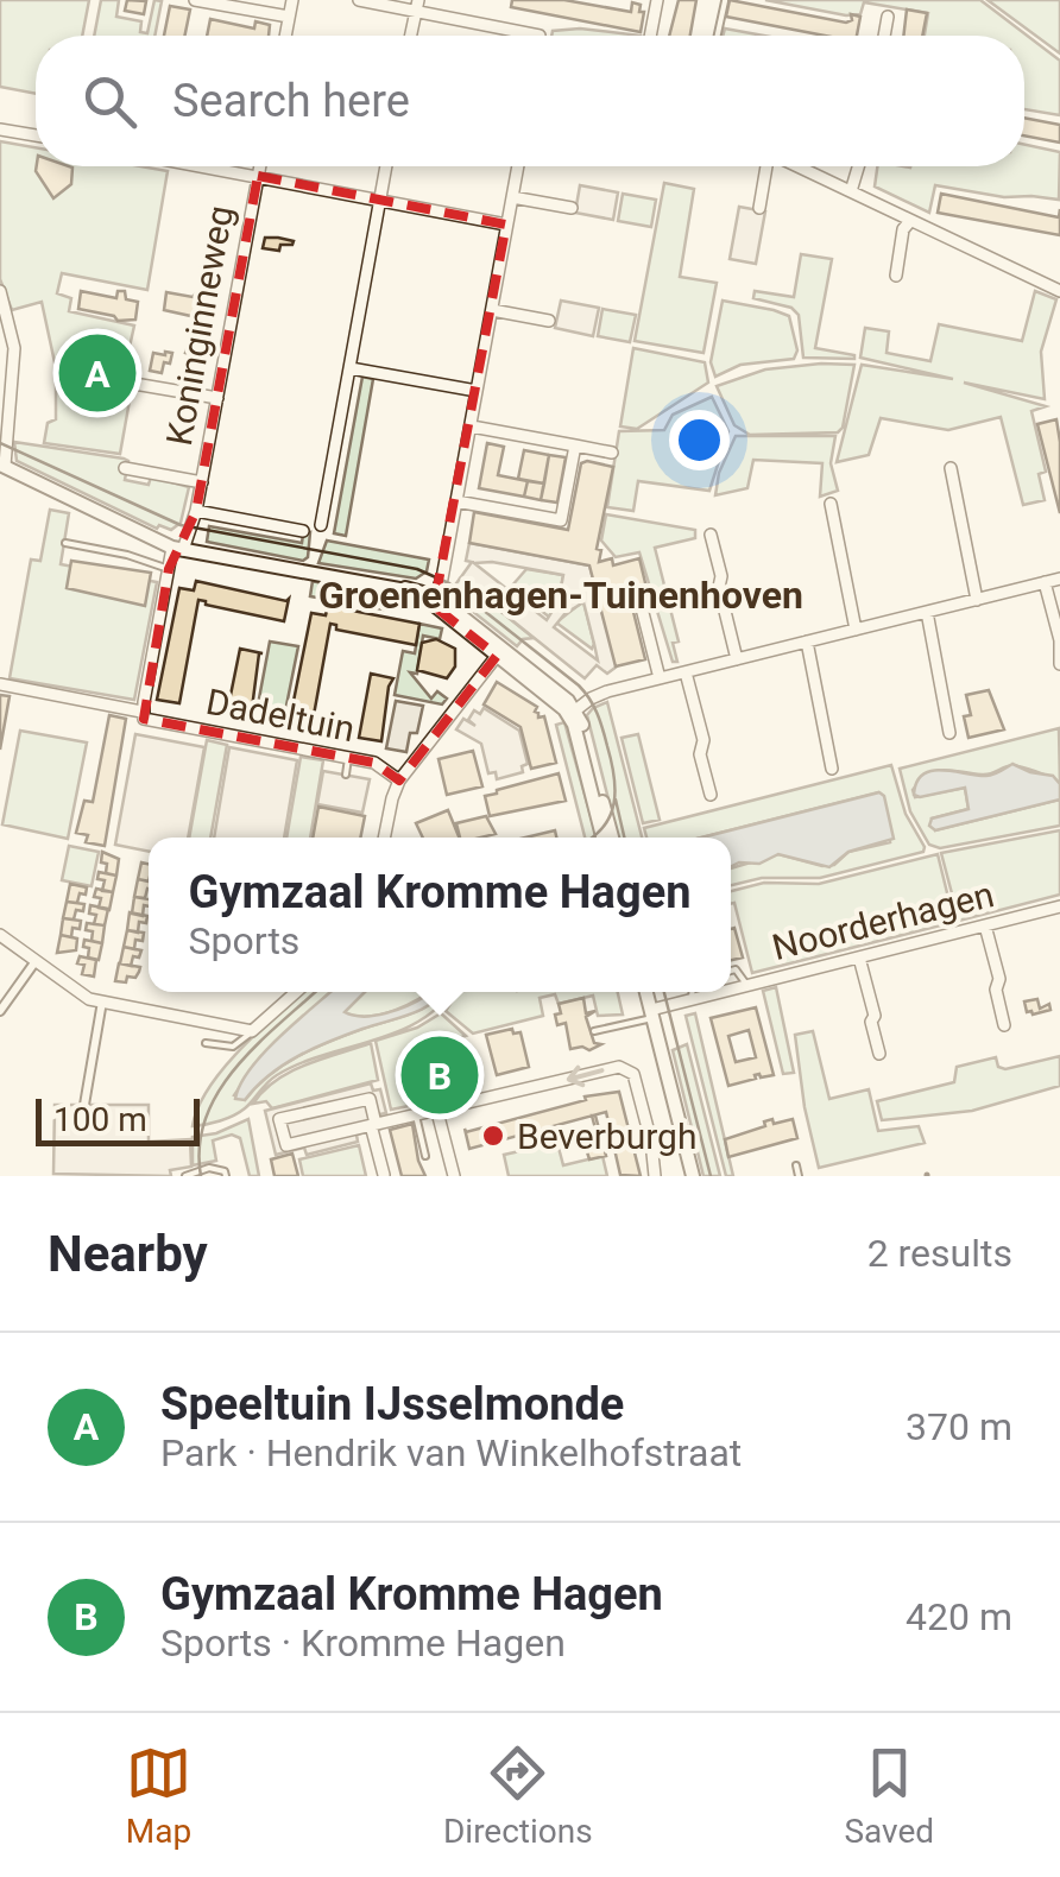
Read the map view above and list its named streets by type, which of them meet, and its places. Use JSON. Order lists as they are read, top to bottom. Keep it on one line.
{"streets":{"street":["Koninginneweg","Dadeltuin","Noorderhagen"]},"crossings":[["Koninginneweg","Dadeltuin"]],"districts":["Groenenhagen-Tuinenhoven"],"places":["Beverburgh"],"scale_bar":"100 m","page":{"search":"Search here","pins":["A","B"],"popup":["Gymzaal Kromme Hagen","Sports"],"scale":"100 m","heading":["Nearby","2 results"],"list":[{"mark":"A","name":"Speeltuin IJsselmonde","note":"Park · Hendrik van Winkelhofstraat","value":"370 m"},{"mark":"B","name":"Gymzaal Kromme Hagen","note":"Sports · Kromme Hagen","value":"420 m"}],"nav":["Map","Directions","Saved"]}}
